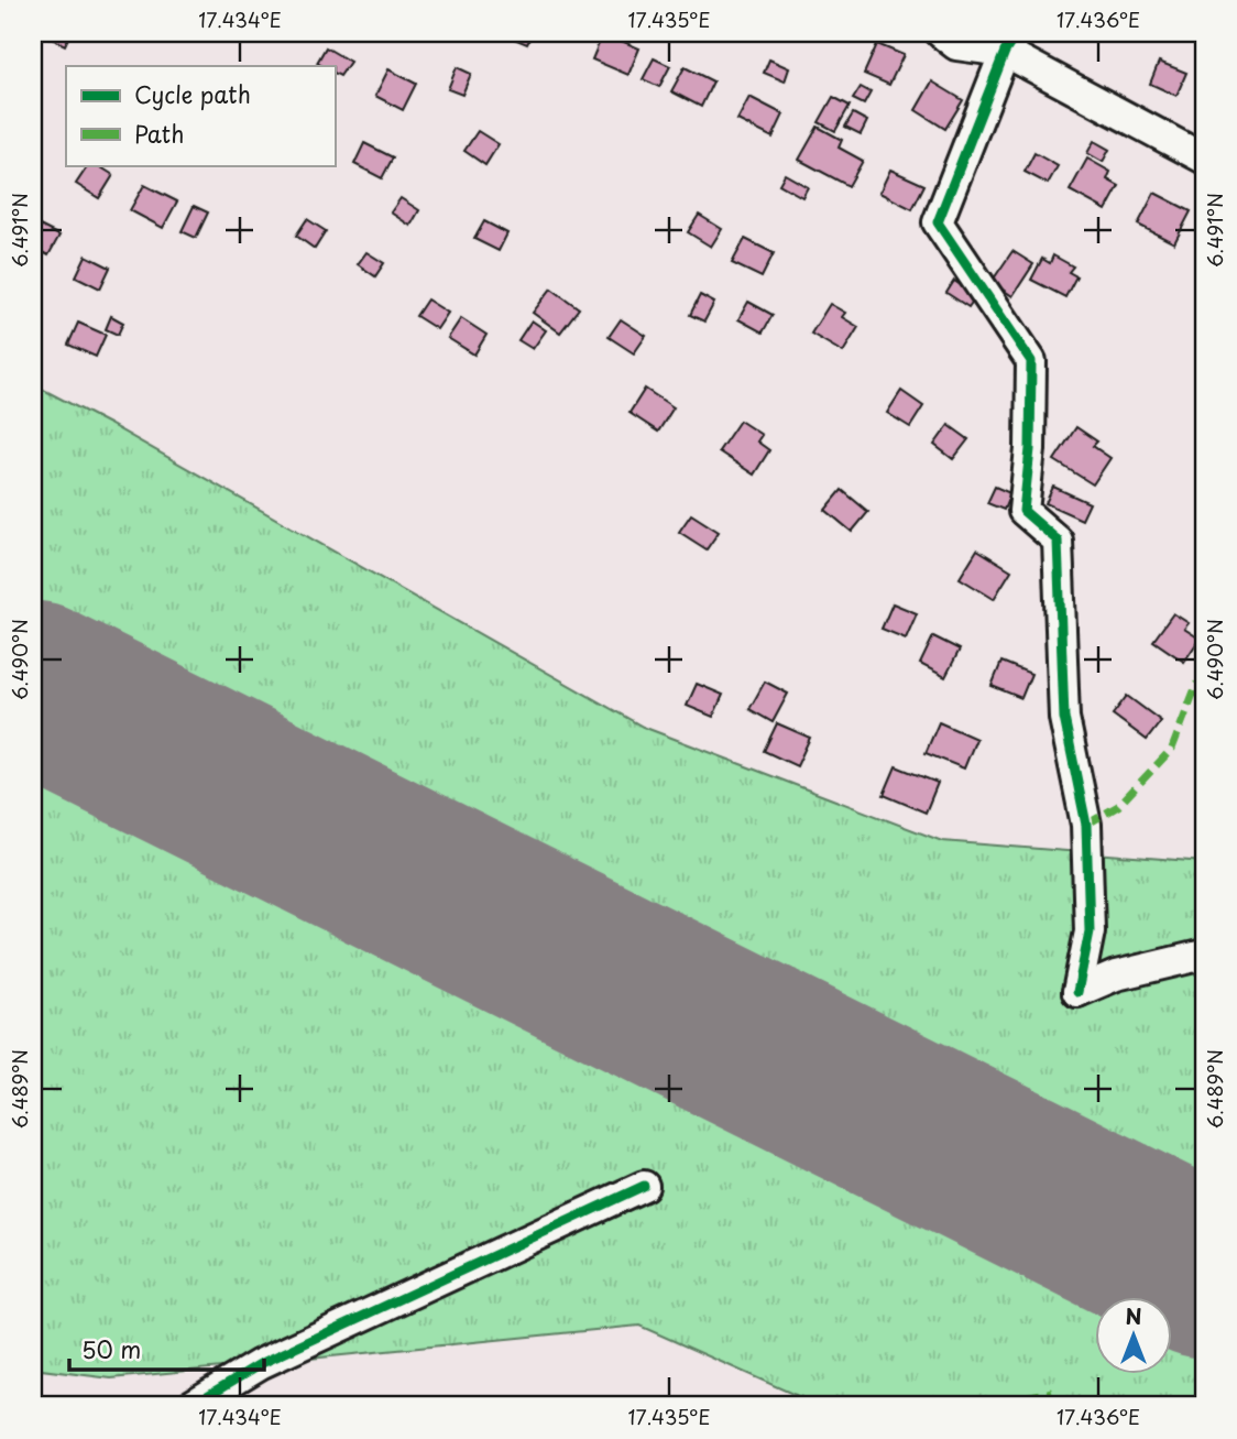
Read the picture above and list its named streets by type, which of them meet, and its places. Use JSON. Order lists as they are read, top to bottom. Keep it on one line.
{"legend":["Cycle path","Path"],"scale_bar":"50 m","north":"top","coordinates":["17.434°E","17.435°E","17.436°E","6.491°N","6.490°N","6.489°N"]}
